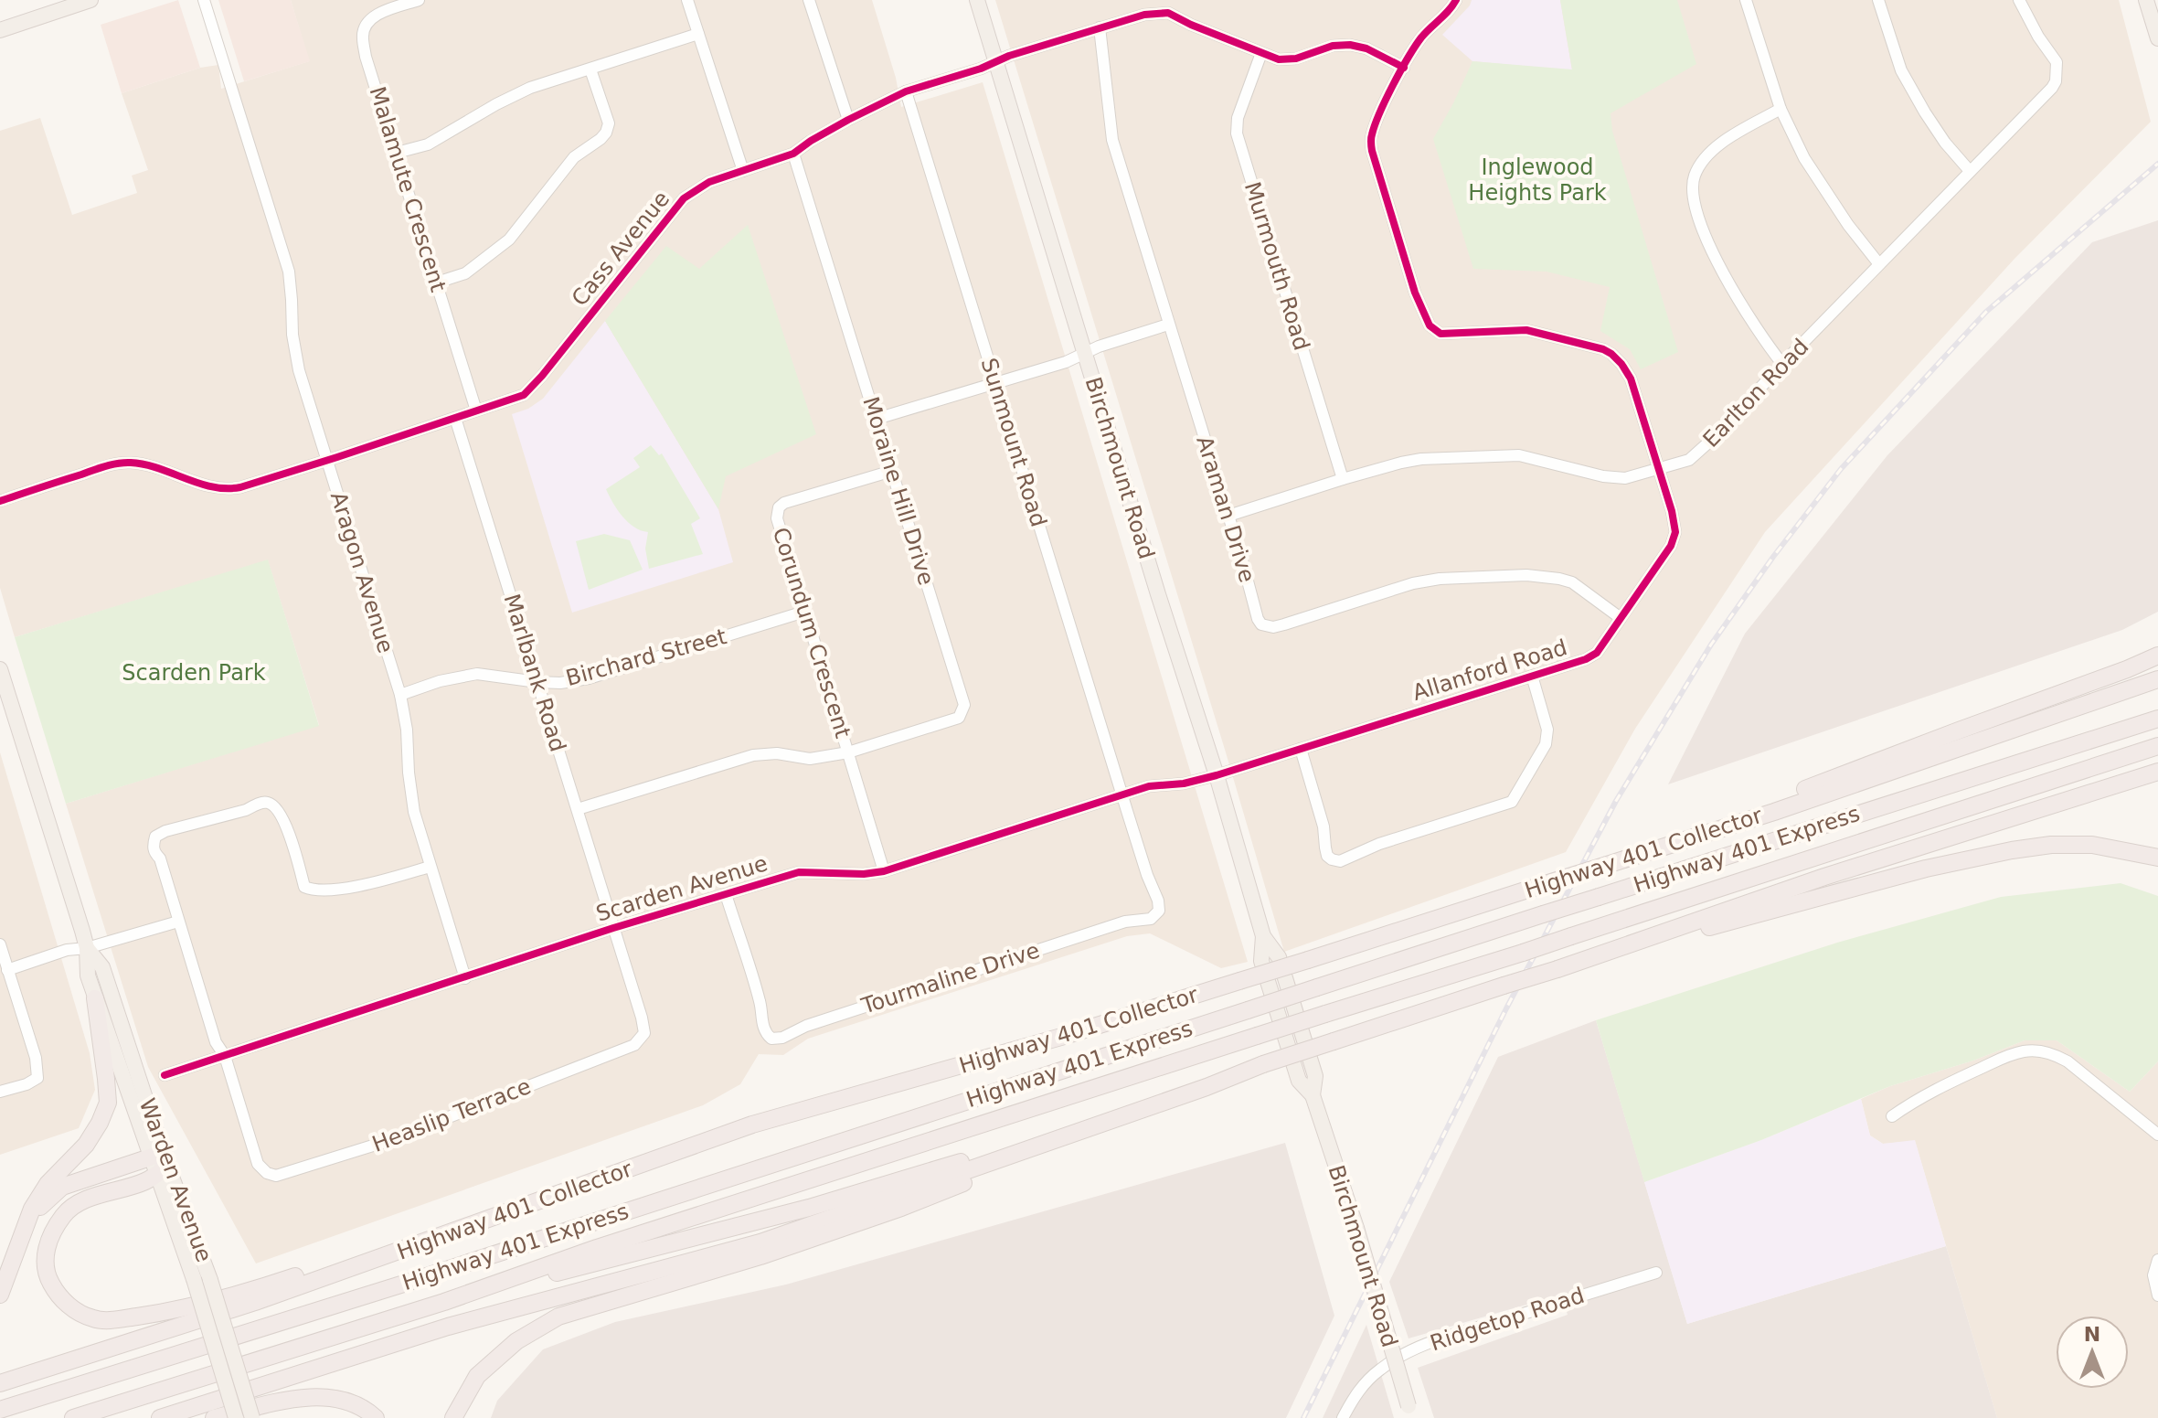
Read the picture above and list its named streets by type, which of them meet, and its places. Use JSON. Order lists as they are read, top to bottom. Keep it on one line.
{"streets":{"highway":["Highway 401 Express","Highway 401 Collector"],"main road":["Birchmount Road","Warden Avenue"],"street":["Malamute Crescent","Cass Avenue","Murmouth Road","Earlton Road","Sunmount Road","Moraine Hill Drive","Araman Drive","Aragon Avenue","Corundum Crescent","Birchard Street","Allanford Road","Marlbank Road","Scarden Avenue","Tourmaline Drive","Heaslip Terrace","Ridgetop Road"]},"crossings":[["Malamute Crescent","Cass Avenue"],["Cass Avenue","Sunmount Road"],["Cass Avenue","Birchmount Road"],["Cass Avenue","Moraine Hill Drive"],["Cass Avenue","Araman Drive"],["Cass Avenue","Aragon Avenue"],["Cass Avenue","Marlbank Road"],["Murmouth Road","Earlton Road"],["Earlton Road","Araman Drive"],["Earlton Road","Allanford Road"],["Sunmount Road","Scarden Avenue"],["Sunmount Road","Tourmaline Drive"],["Birchmount Road","Allanford Road"],["Birchmount Road","Scarden Avenue"],["Moraine Hill Drive","Corundum Crescent"],["Moraine Hill Drive","Marlbank Road"],["Araman Drive","Allanford Road"],["Aragon Avenue","Birchard Street"],["Aragon Avenue","Scarden Avenue"],["Corundum Crescent","Birchard Street"],["Corundum Crescent","Scarden Avenue"],["Birchard Street","Marlbank Road"],["Allanford Road","Scarden Avenue"],["Marlbank Road","Scarden Avenue"],["Marlbank Road","Heaslip Terrace"],["Scarden Avenue","Tourmaline Drive"],["Scarden Avenue","Heaslip Terrace"]],"parks":["Inglewood Heights Park","Scarden Park"],"north":"top"}
